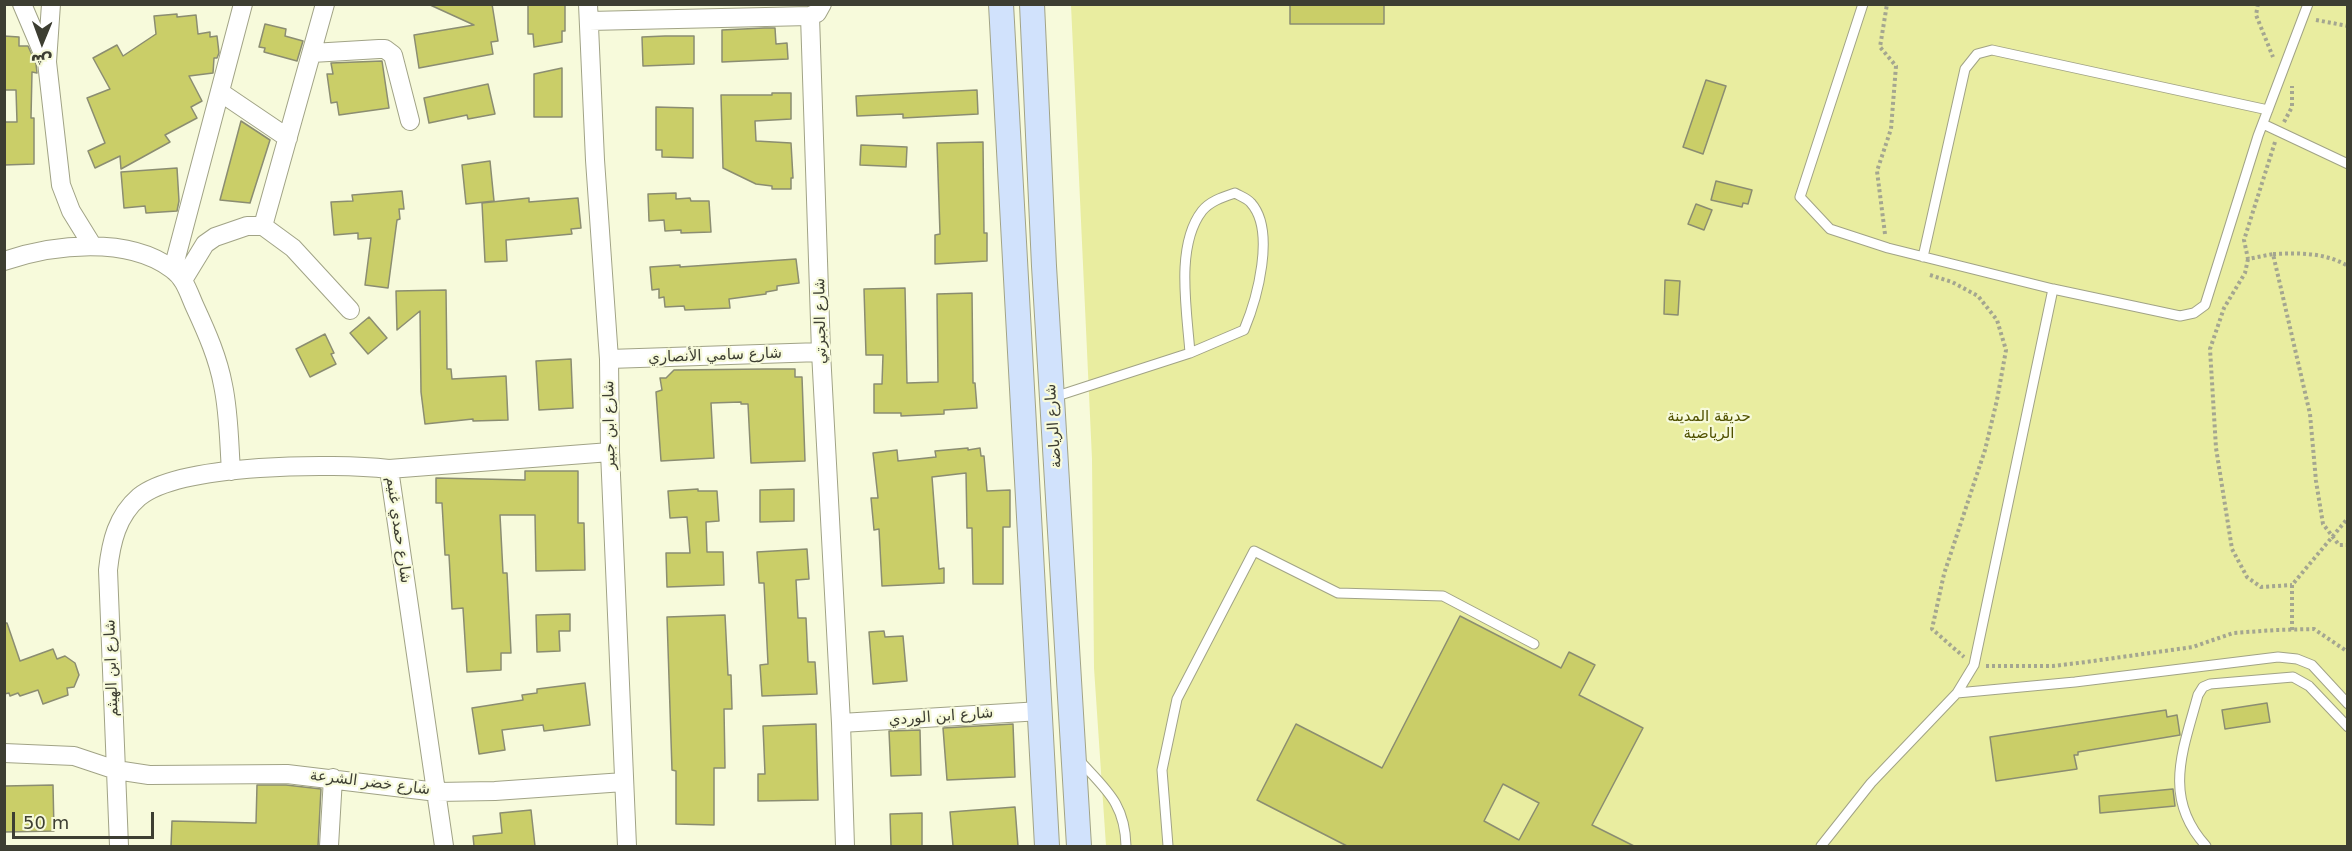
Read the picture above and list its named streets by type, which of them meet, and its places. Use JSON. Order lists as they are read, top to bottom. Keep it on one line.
{"streets":{"main road":["شارع الرياضة"],"street":["شارع الجبرتي","شارع سامي الأنصاري","شارع ابن جبير","شارع حمدي غنيم","شارع ابن الهيثم","شارع ابن الوردي","شارع خضر الشرعة"]},"crossings":[["شارع الجبرتي","شارع سامي الأنصاري"],["شارع الجبرتي","شارع ابن جبير"],["شارع الجبرتي","شارع ابن الوردي"],["شارع سامي الأنصاري","شارع ابن جبير"],["شارع ابن جبير","شارع خضر الشرعة"],["شارع الرياضة","شارع ابن الوردي"],["شارع حمدي غنيم","شارع ابن الهيثم"],["شارع حمدي غنيم","شارع خضر الشرعة"],["شارع ابن الهيثم","شارع خضر الشرعة"]],"parks":["حديقة المدينة الرياضية"],"scale_bar":"50 m","north":"bottom"}
